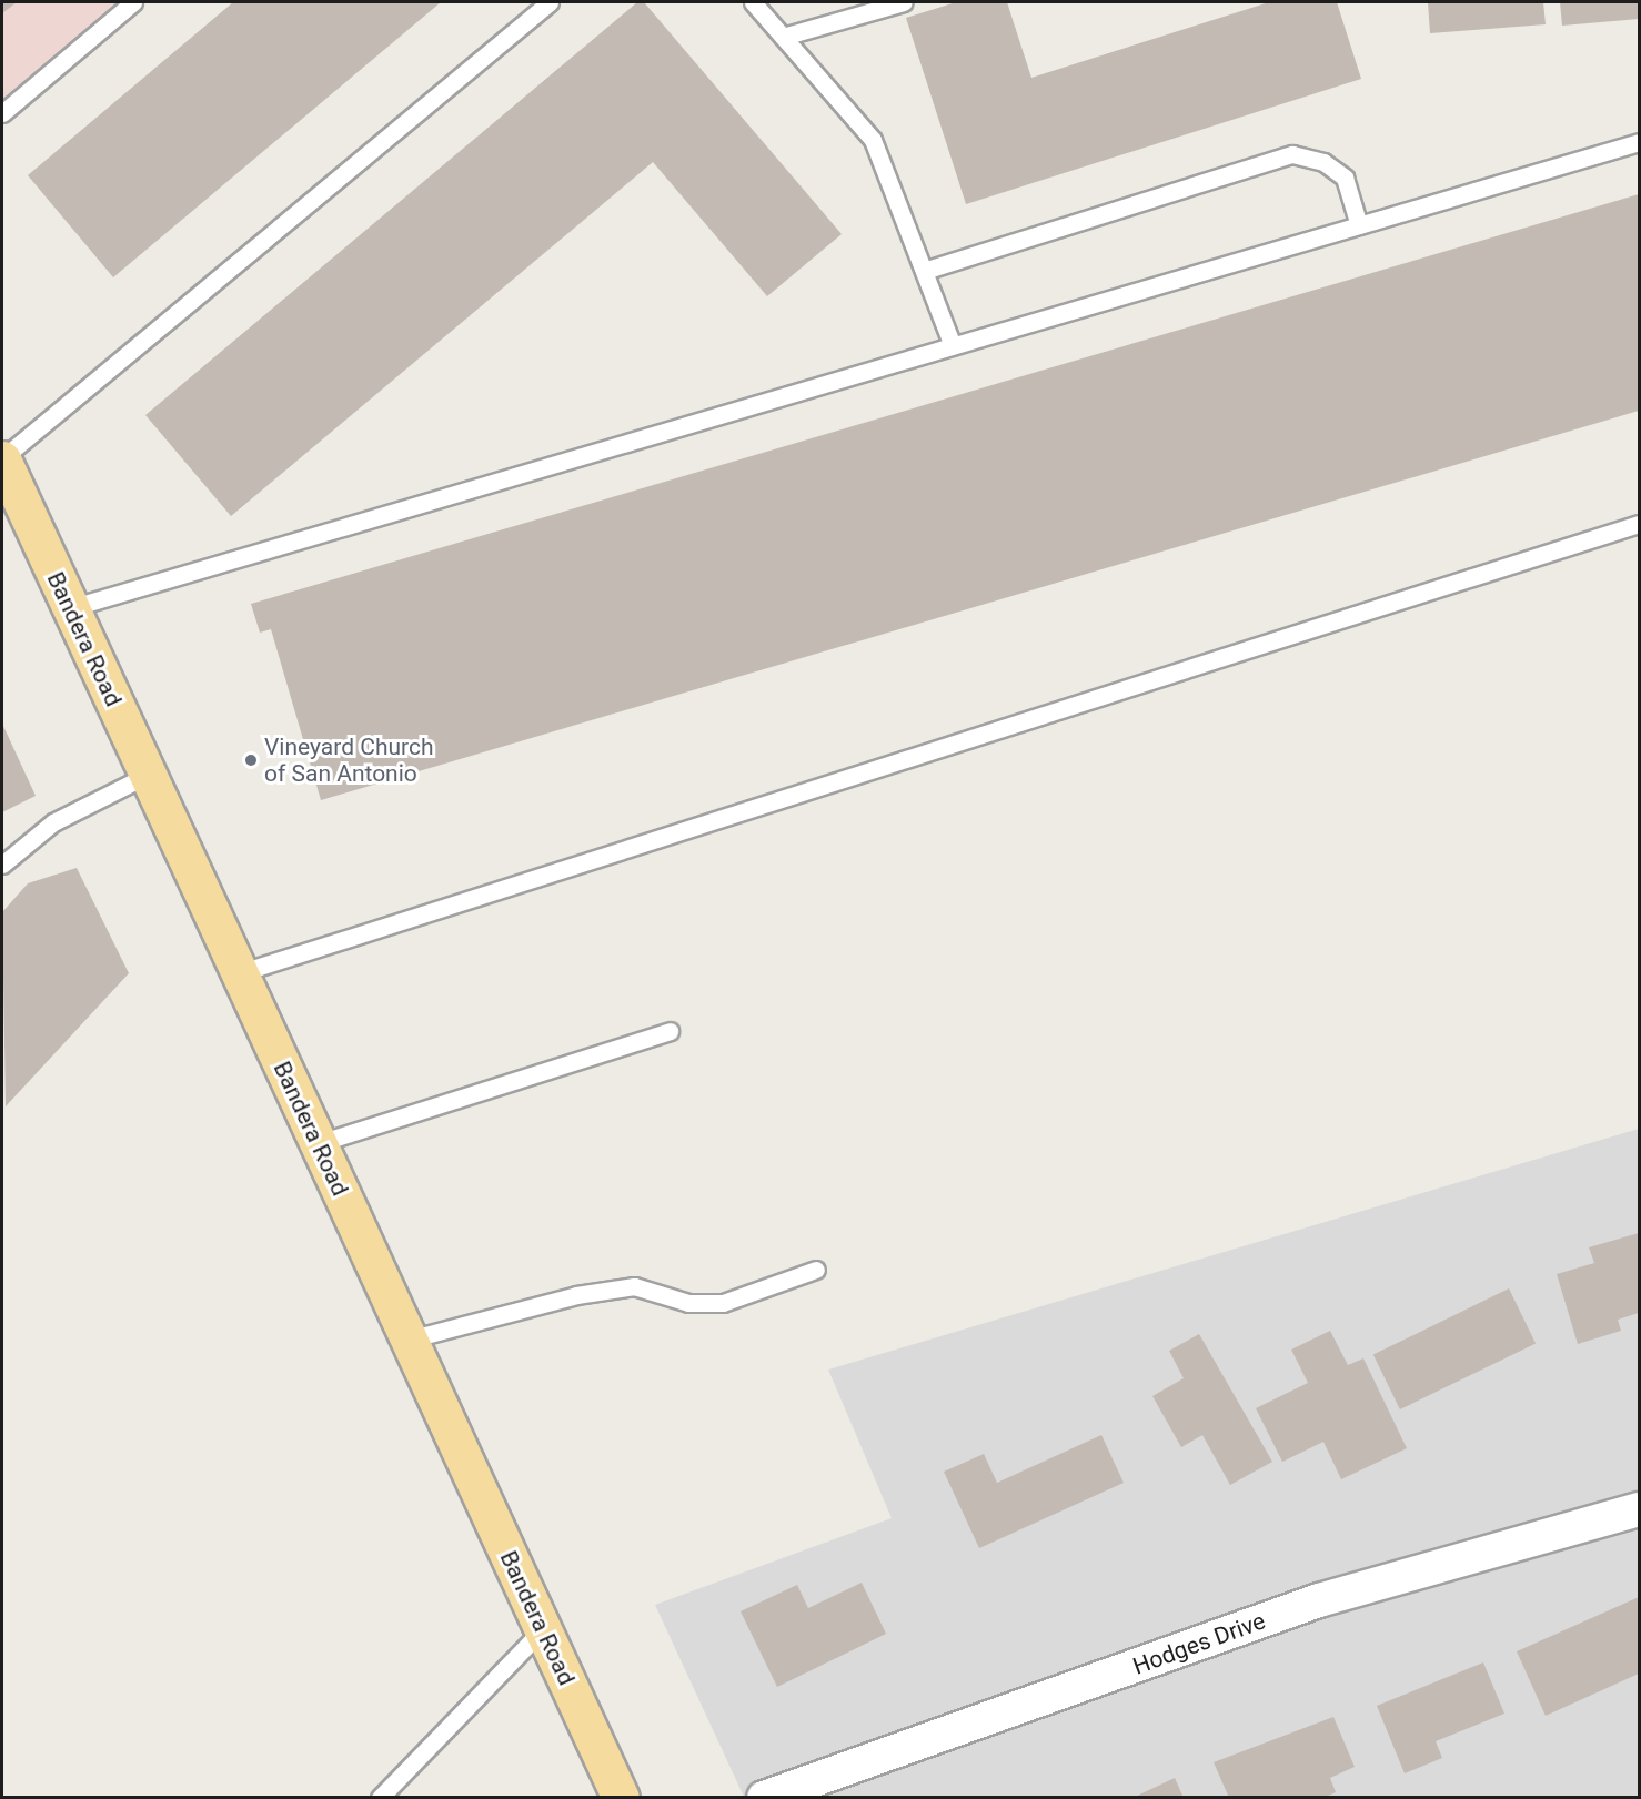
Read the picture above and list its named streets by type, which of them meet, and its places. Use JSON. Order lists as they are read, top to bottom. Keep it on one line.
{"streets":{"main road":["Bandera Road"],"street":["Hodges Drive"]},"places":["Vineyard Church of San Antonio"]}
